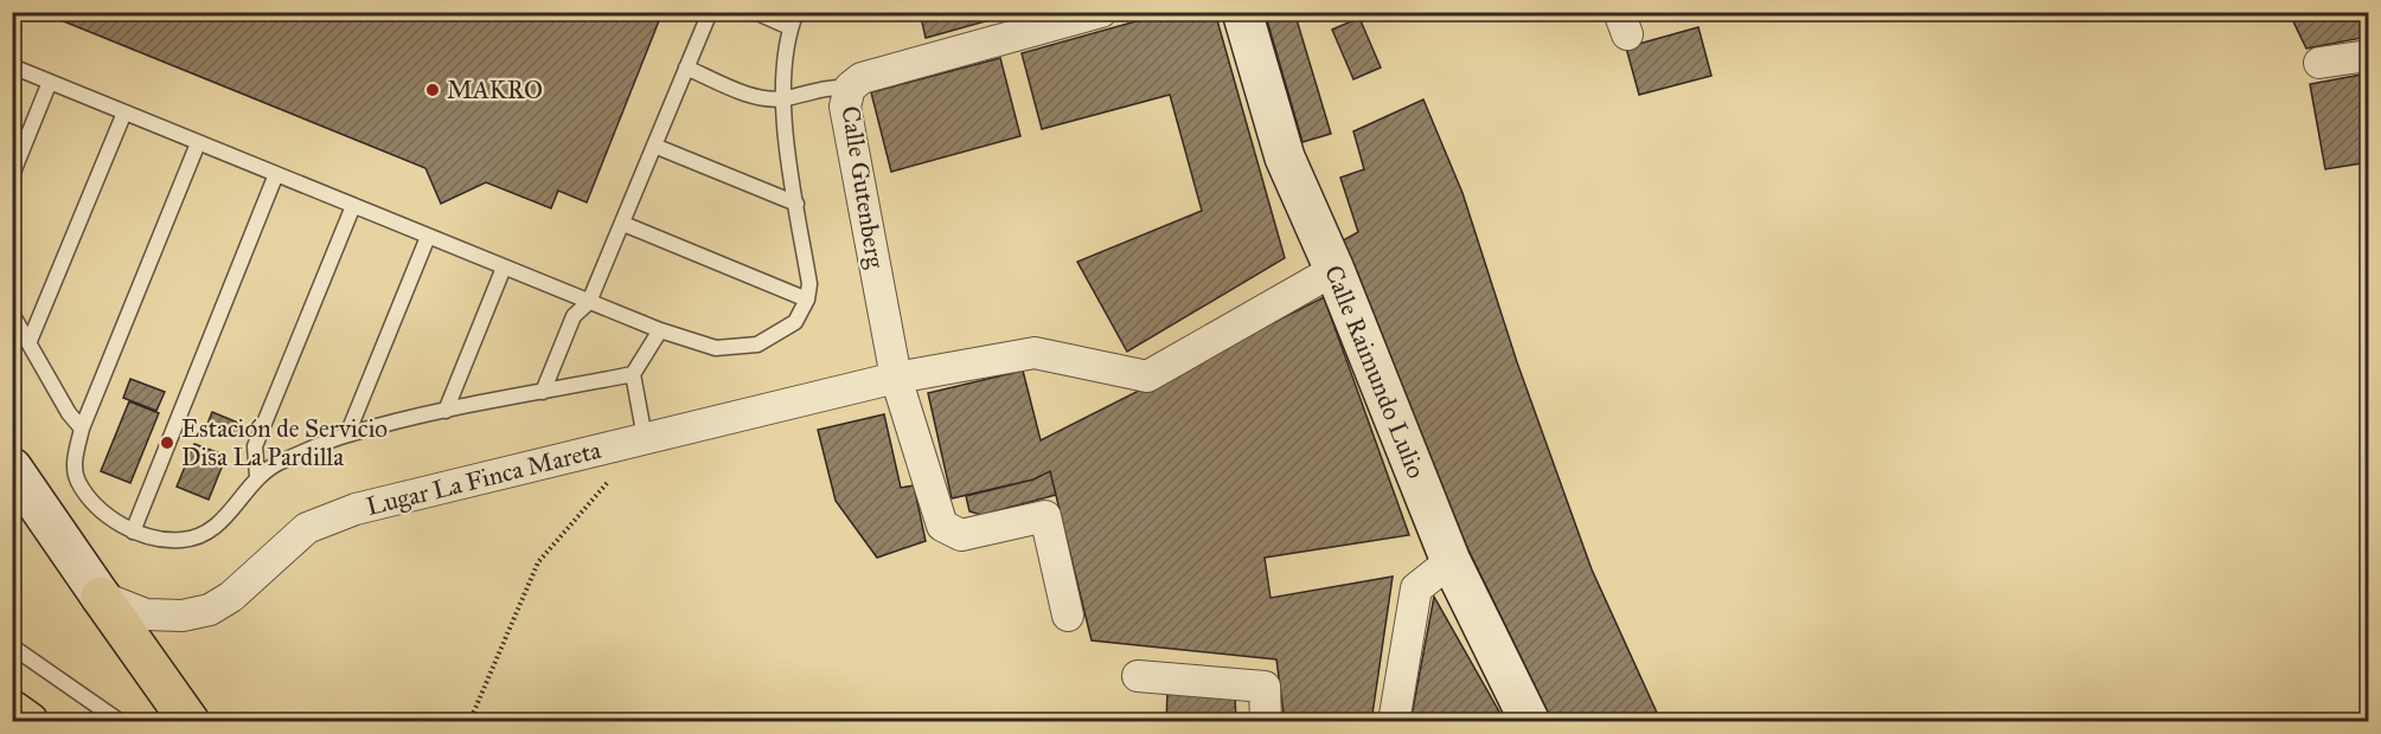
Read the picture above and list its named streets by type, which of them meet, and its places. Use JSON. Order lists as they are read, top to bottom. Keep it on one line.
{"streets":{"street":["Calle Gutenberg","Calle Raimundo Lulio","Lugar La Finca Mareta"]},"crossings":[["Calle Gutenberg","Lugar La Finca Mareta"],["Calle Raimundo Lulio","Lugar La Finca Mareta"]],"places":["MAKRO","Estación de Servicio Disa La Pardilla"]}
